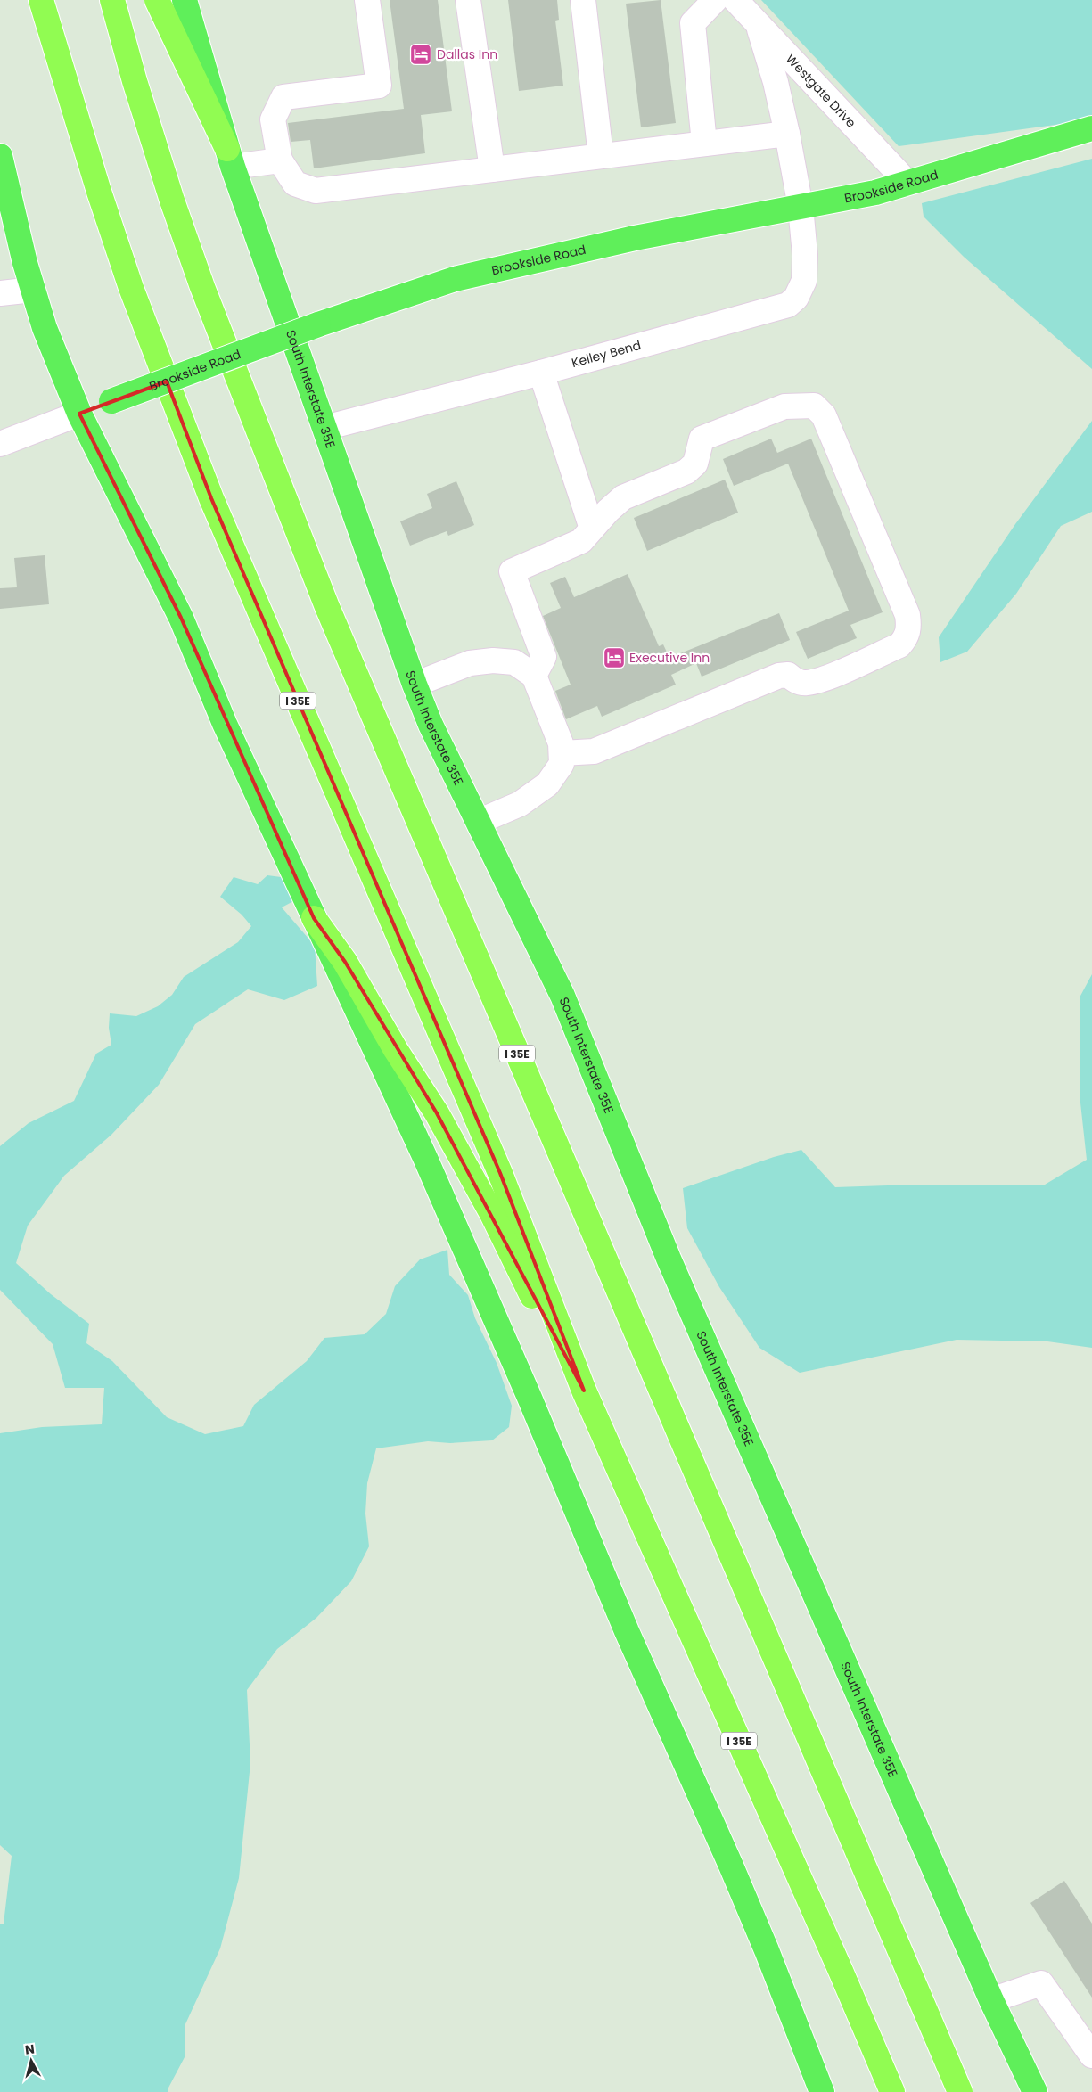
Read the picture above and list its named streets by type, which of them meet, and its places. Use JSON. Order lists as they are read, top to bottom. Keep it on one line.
{"streets":{"highway":["I 35E"],"main road":["Brookside Road","South Interstate 35E"],"street":["Westgate Drive","Kelley Bend"]},"crossings":[["Westgate Drive","Brookside Road"],["Westgate Drive","Kelley Bend"],["Brookside Road","Kelley Bend"],["Kelley Bend","South Interstate 35E"]],"places":{"hotel":["Dallas Inn","Executive Inn"]},"north":"top"}
